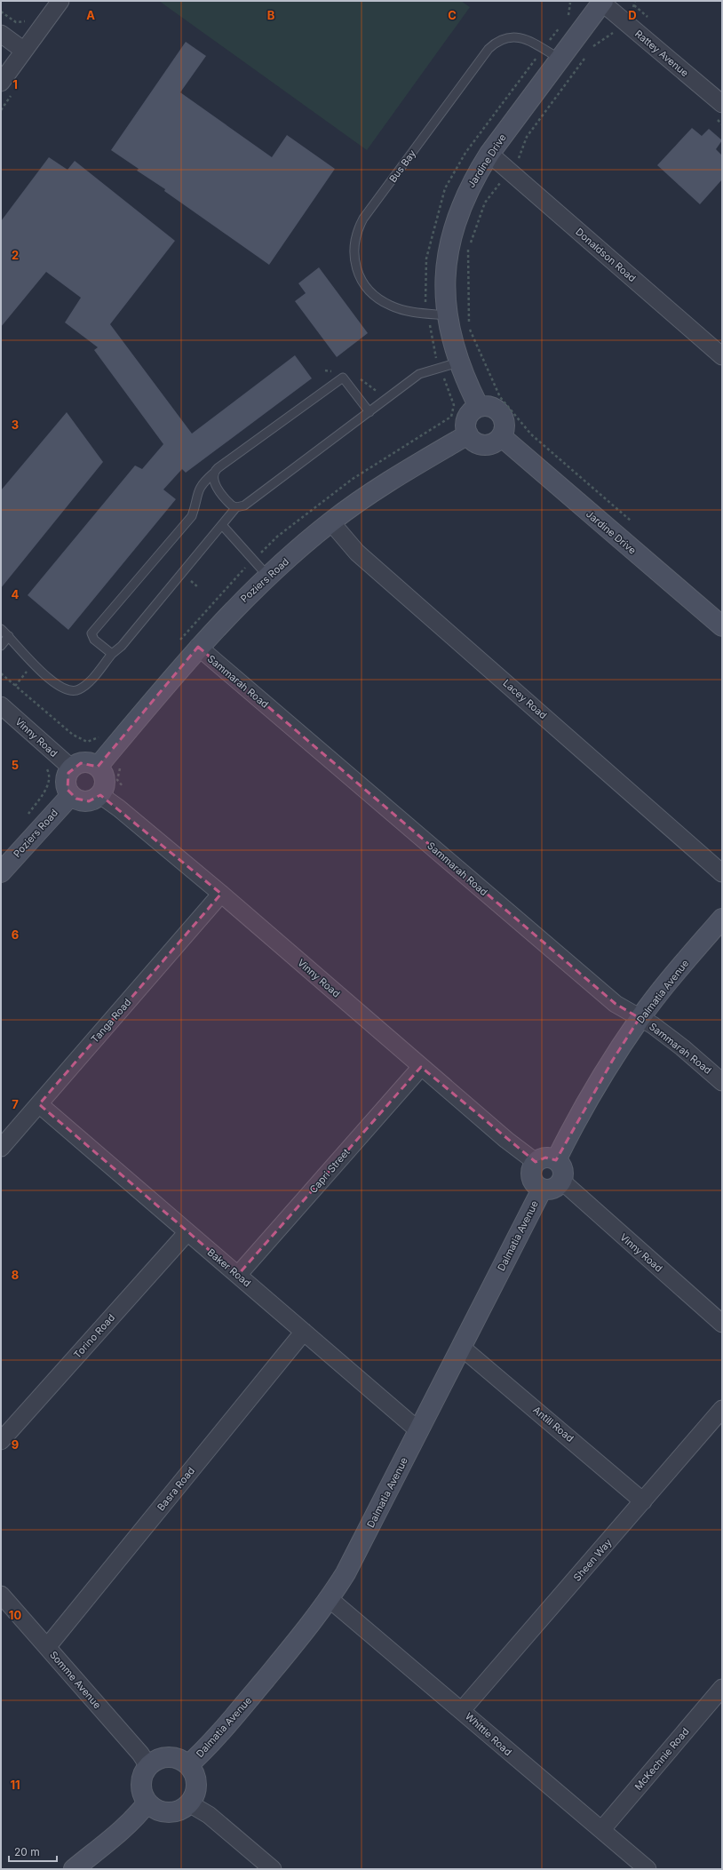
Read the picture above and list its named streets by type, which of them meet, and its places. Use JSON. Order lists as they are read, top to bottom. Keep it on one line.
{"streets":{"street":["Rattey Avenue","Jardine Drive","Donaldson Road","Poziers Road","Sammarah Road","Lacey Road","Vinny Road","Dalmatia Avenue","Tanga Road","Capri Street","Baker Road","Torino Road","Antill Road","Basra Road","Sheen Way","Somme Avenue","Whittle Road","McKechnie Road"],"lane":["Bus Bay"]},"crossings":[["Rattey Avenue","Jardine Drive"],["Jardine Drive","Bus Bay"],["Jardine Drive","Donaldson Road"],["Jardine Drive","Poziers Road"],["Poziers Road","Sammarah Road"],["Poziers Road","Lacey Road"],["Poziers Road","Vinny Road"],["Sammarah Road","Dalmatia Avenue"],["Vinny Road","Dalmatia Avenue"],["Vinny Road","Tanga Road"],["Vinny Road","Capri Street"],["Dalmatia Avenue","Baker Road"],["Dalmatia Avenue","Antill Road"],["Dalmatia Avenue","Somme Avenue"],["Dalmatia Avenue","Whittle Road"],["Tanga Road","Baker Road"],["Capri Street","Baker Road"],["Baker Road","Torino Road"],["Baker Road","Basra Road"],["Antill Road","Sheen Way"],["Basra Road","Somme Avenue"],["Sheen Way","Whittle Road"],["Whittle Road","McKechnie Road"]],"scale_bar":"20 m","grid":{"columns":["A","B","C","D"],"rows":["1","2","3","4","5","6","7","8","9","10","11"]}}
